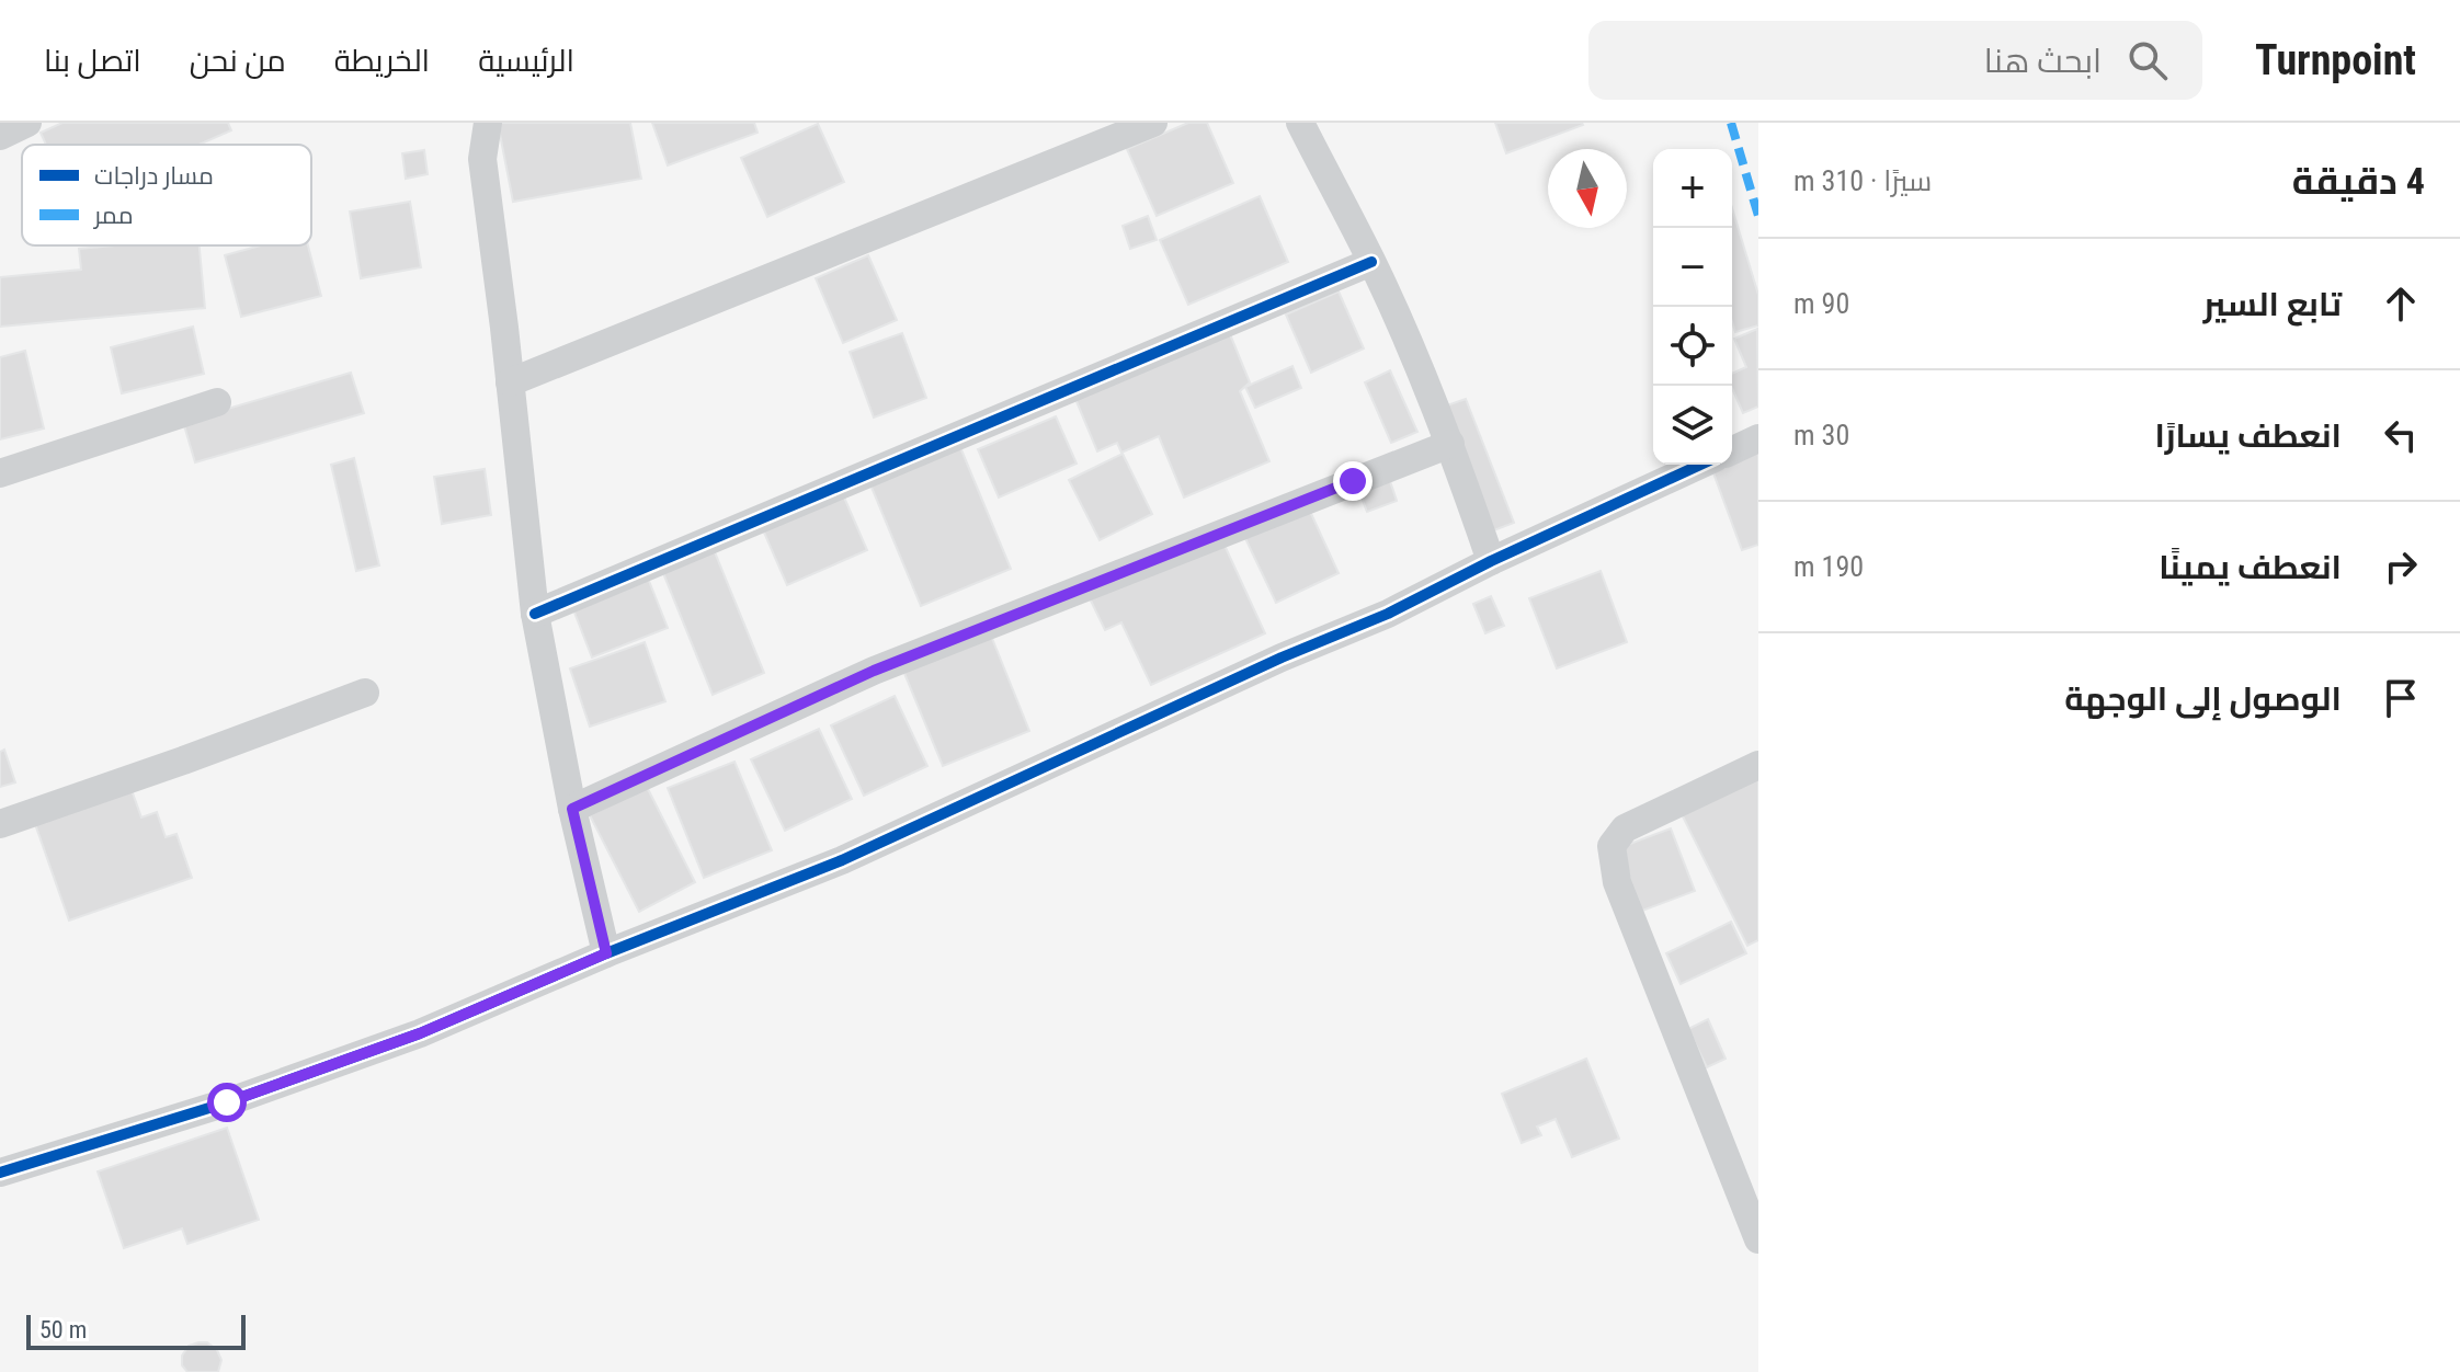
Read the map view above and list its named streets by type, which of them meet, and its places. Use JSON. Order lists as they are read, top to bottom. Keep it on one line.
{"legend":["مسار دراجات","ممر"],"scale_bar":"50 m","north":"bottom","page":{"header":"Turnpoint","search":"ابحث هنا","nav":["الرئيسية","الخريطة","من نحن","اتصل بنا"],"heading":["4 دقيقة","سيرًا · 310 m"],"map_buttons":["+","−"],"list":[["تابع السير","90 m"],["انعطف يسارًا","30 m"],["انعطف يمينًا","190 m"],"الوصول إلى الوجهة"],"scale":"50 m"}}
